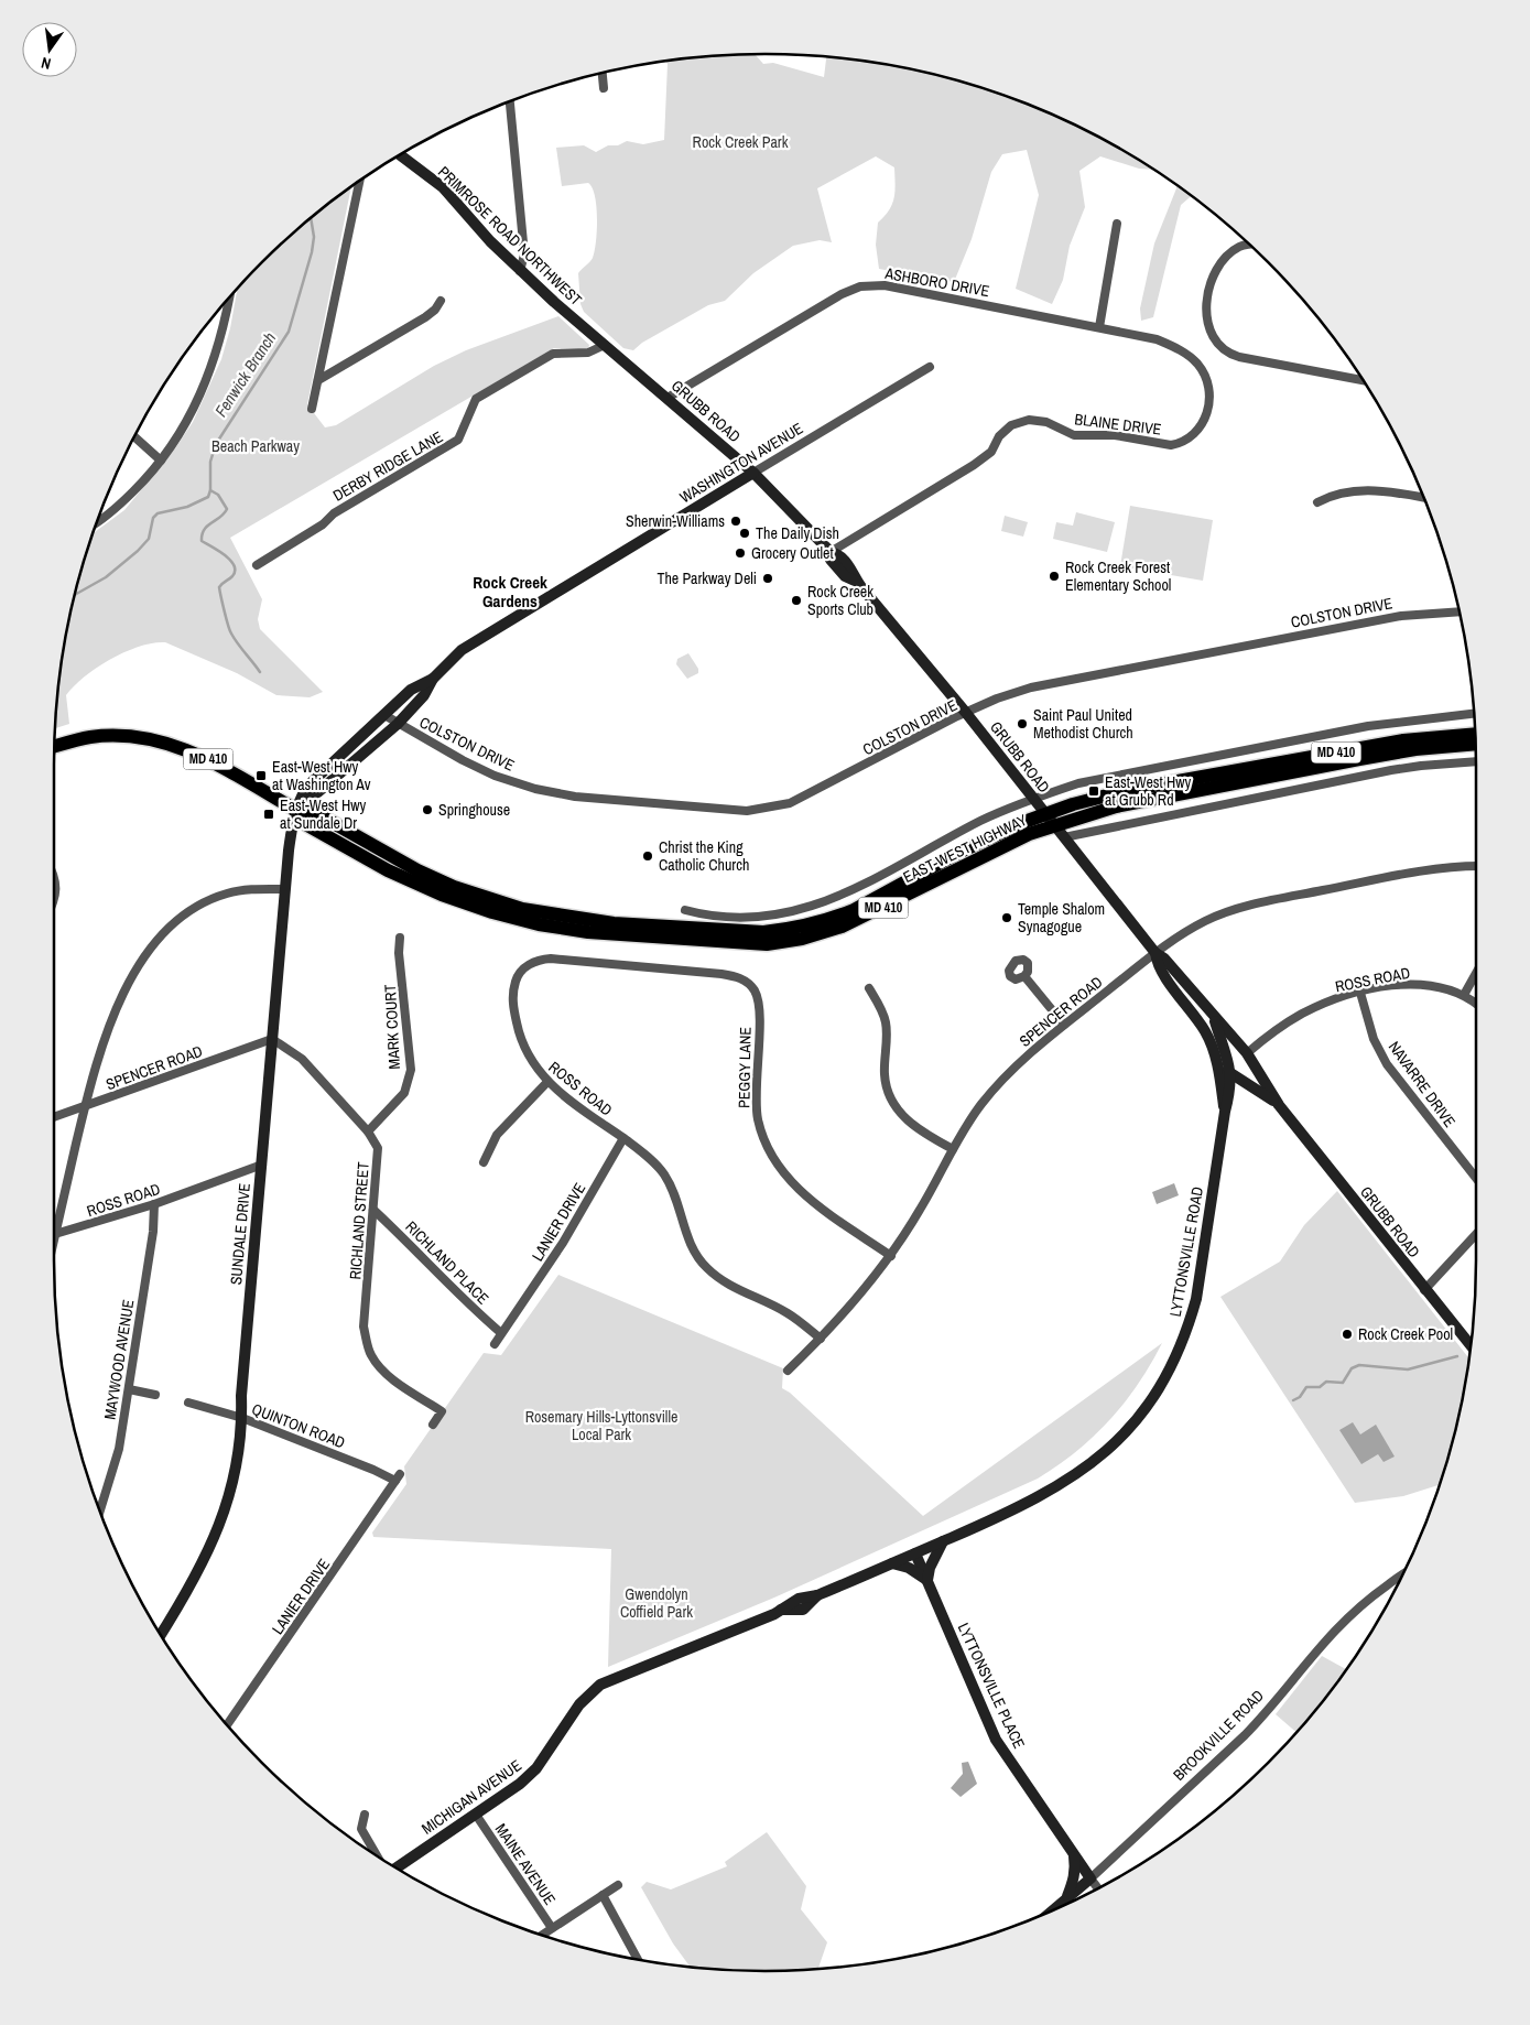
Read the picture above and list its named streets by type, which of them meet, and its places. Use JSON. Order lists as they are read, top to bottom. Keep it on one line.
{"streets":{"main road":["MD 410","EAST-WEST HIGHWAY"],"street":["PRIMROSE ROAD NORTHWEST","ASHBORO DRIVE","GRUBB ROAD","BLAINE DRIVE","WASHINGTON AVENUE","DERBY RIDGE LANE","COLSTON DRIVE","ROSS ROAD","SPENCER ROAD","MARK COURT","PEGGY LANE","NAVARRE DRIVE","RICHLAND STREET","LANIER DRIVE","SUNDALE DRIVE","LYTTONSVILLE ROAD","RICHLAND PLACE","MAYWOOD AVENUE","QUINTON ROAD","LYTTONSVILLE PLACE","BROOKVILLE ROAD","MICHIGAN AVENUE","MAINE AVENUE"]},"crossings":[["PRIMROSE ROAD NORTHWEST","GRUBB ROAD"],["ASHBORO DRIVE","GRUBB ROAD"],["ASHBORO DRIVE","BLAINE DRIVE"],["GRUBB ROAD","BLAINE DRIVE"],["GRUBB ROAD","WASHINGTON AVENUE"],["GRUBB ROAD","DERBY RIDGE LANE"],["GRUBB ROAD","COLSTON DRIVE"],["GRUBB ROAD","EAST-WEST HIGHWAY"],["GRUBB ROAD","ROSS ROAD"],["GRUBB ROAD","SPENCER ROAD"],["GRUBB ROAD","LYTTONSVILLE ROAD"],["WASHINGTON AVENUE","COLSTON DRIVE"],["WASHINGTON AVENUE","EAST-WEST HIGHWAY"],["WASHINGTON AVENUE","SUNDALE DRIVE"],["EAST-WEST HIGHWAY","SUNDALE DRIVE"],["ROSS ROAD","SPENCER ROAD"],["ROSS ROAD","PEGGY LANE"],["ROSS ROAD","NAVARRE DRIVE"],["ROSS ROAD","LANIER DRIVE"],["ROSS ROAD","SUNDALE DRIVE"],["ROSS ROAD","MAYWOOD AVENUE"],["SPENCER ROAD","PEGGY LANE"],["SPENCER ROAD","RICHLAND STREET"],["SPENCER ROAD","SUNDALE DRIVE"],["MARK COURT","RICHLAND STREET"],["RICHLAND STREET","SUNDALE DRIVE"],["RICHLAND STREET","RICHLAND PLACE"],["LANIER DRIVE","RICHLAND PLACE"],["LANIER DRIVE","QUINTON ROAD"],["SUNDALE DRIVE","QUINTON ROAD"],["LYTTONSVILLE ROAD","LYTTONSVILLE PLACE"],["LYTTONSVILLE ROAD","MICHIGAN AVENUE"],["LYTTONSVILLE PLACE","BROOKVILLE ROAD"],["LYTTONSVILLE PLACE","MICHIGAN AVENUE"],["MICHIGAN AVENUE","MAINE AVENUE"]],"districts":["Rock Creek Gardens"],"water":["Fenwick Branch"],"parks":["Rock Creek Park","Beach Parkway","Rosemary Hills-Lyttonsville Local Park","Gwendolyn Coffield Park"],"places":{"other":["Sherwin-Williams","The Daily Dish","Grocery Outlet","Rock Creek Forest Elementary School","The Parkway Deli","Rock Creek Sports Club","Saint Paul United Methodist Church","Springhouse","Christ the King Catholic Church","Temple Shalom Synagogue","Rock Creek Pool"],"transit":["East-West Hwy at Washington Av","East-West Hwy at Grubb Rd","East-West Hwy at Sundale Dr"]},"north":"bottom"}
